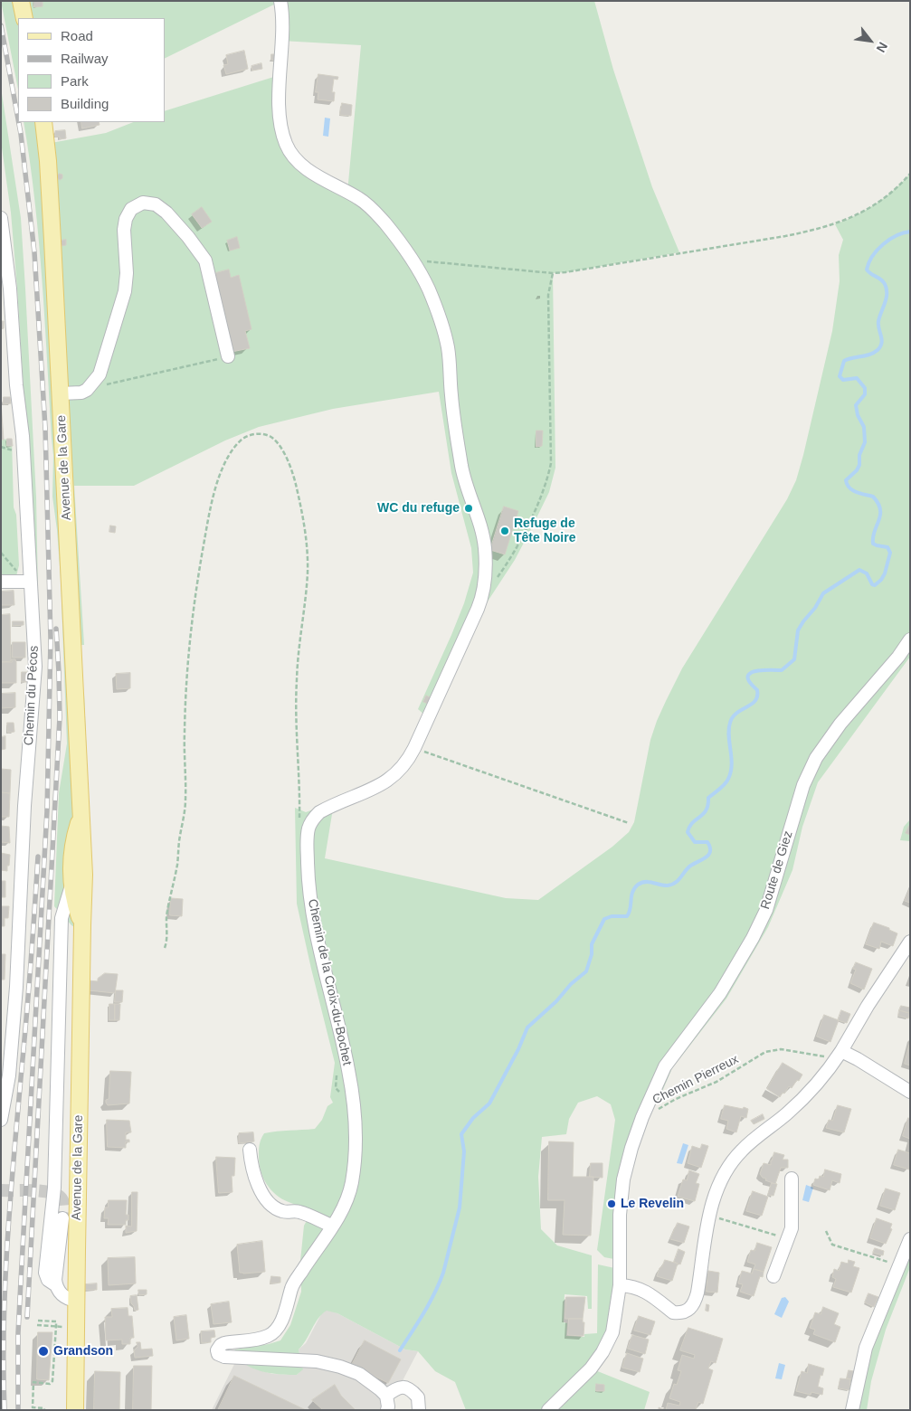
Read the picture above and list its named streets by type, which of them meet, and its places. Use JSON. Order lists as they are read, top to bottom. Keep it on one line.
{"streets":{"main road":["Avenue de la Gare"],"street":["Chemin du Pécos","Route de Giez","Chemin de la Croix-du-Bochet"],"path":["Chemin Pierreux"]},"crossings":[["Route de Giez","Chemin Pierreux"]],"places":["WC du refuge","Refuge de Tête Noire","Le Revelin","Grandson"],"legend":["Road","Railway","Park","Building"],"north":"bottom right"}
